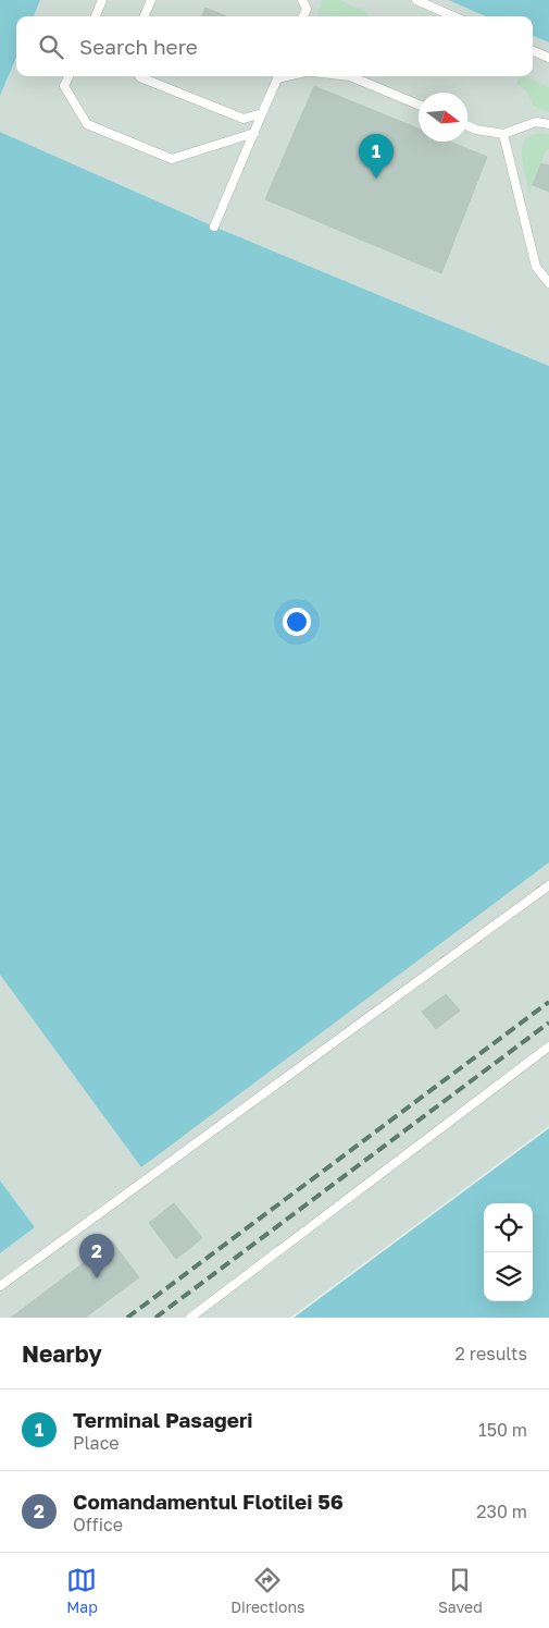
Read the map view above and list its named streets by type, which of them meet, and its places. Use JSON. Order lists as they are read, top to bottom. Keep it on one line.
{"north":"right","page":{"search":"Search here","pins":["1","2"],"heading":["Nearby","2 results"],"list":[{"mark":"1","name":"Terminal Pasageri","note":"Place","value":"150 m"},{"mark":"2","name":"Comandamentul Flotilei 56","note":"Office","value":"230 m"}],"nav":["Map","Directions","Saved"]}}
